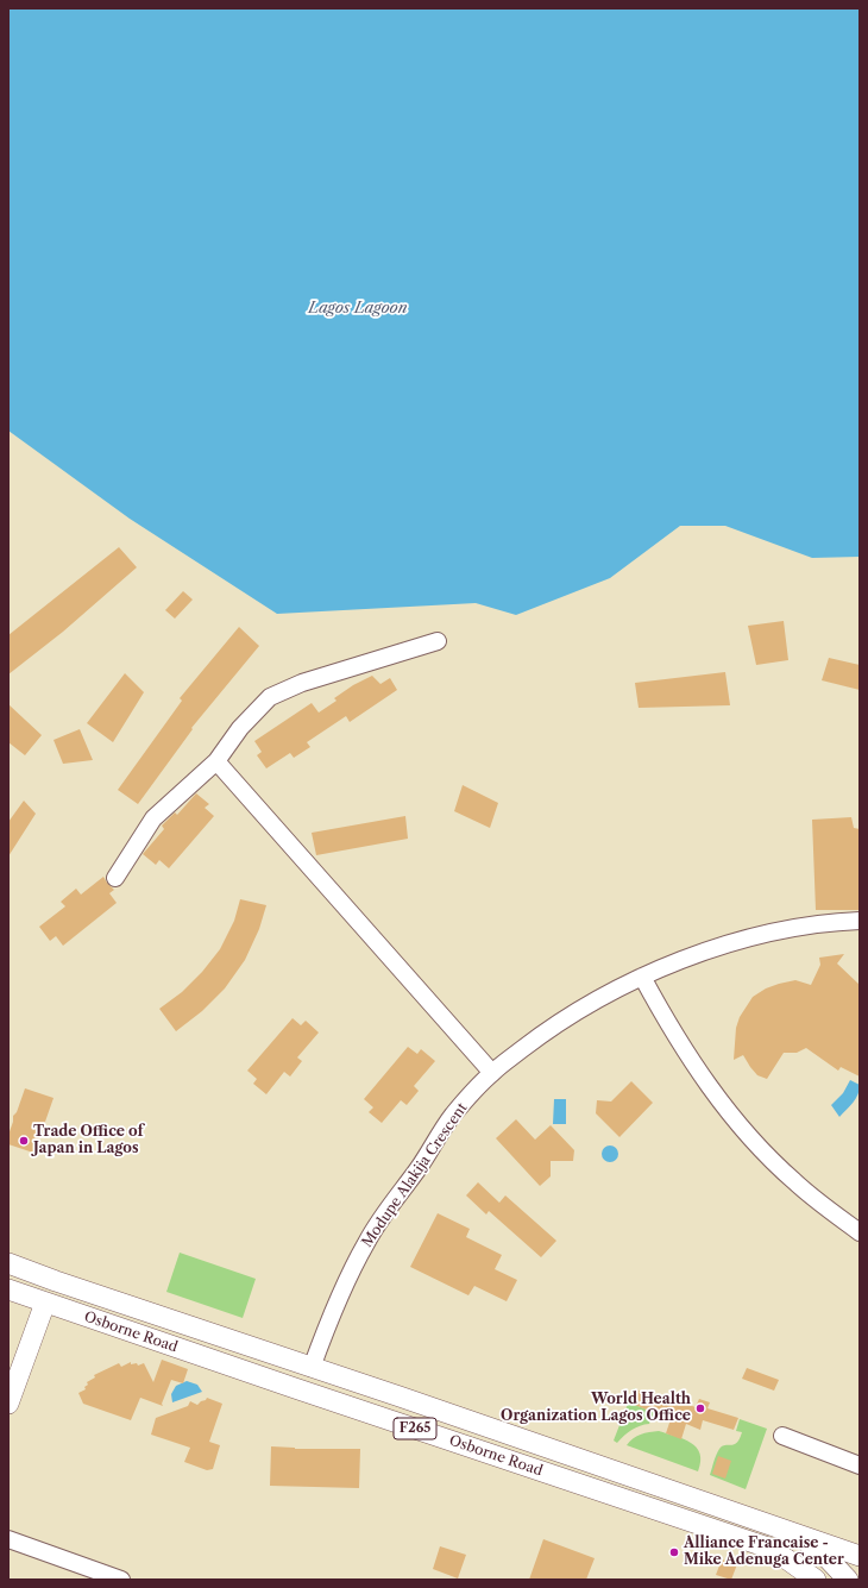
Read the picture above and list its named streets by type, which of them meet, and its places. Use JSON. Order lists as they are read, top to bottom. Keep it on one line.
{"streets":{"main road":["Osborne Road","F265"],"street":["Modupe Alakija Crescent"]},"crossings":[["Modupe Alakija Crescent","Osborne Road"],["Osborne Road","F265"]],"water":["Lagos Lagoon"],"places":["Trade Office of Japan in Lagos","World Health Organization Lagos Office","Alliance Francaise - Mike Adenuga Center"]}
